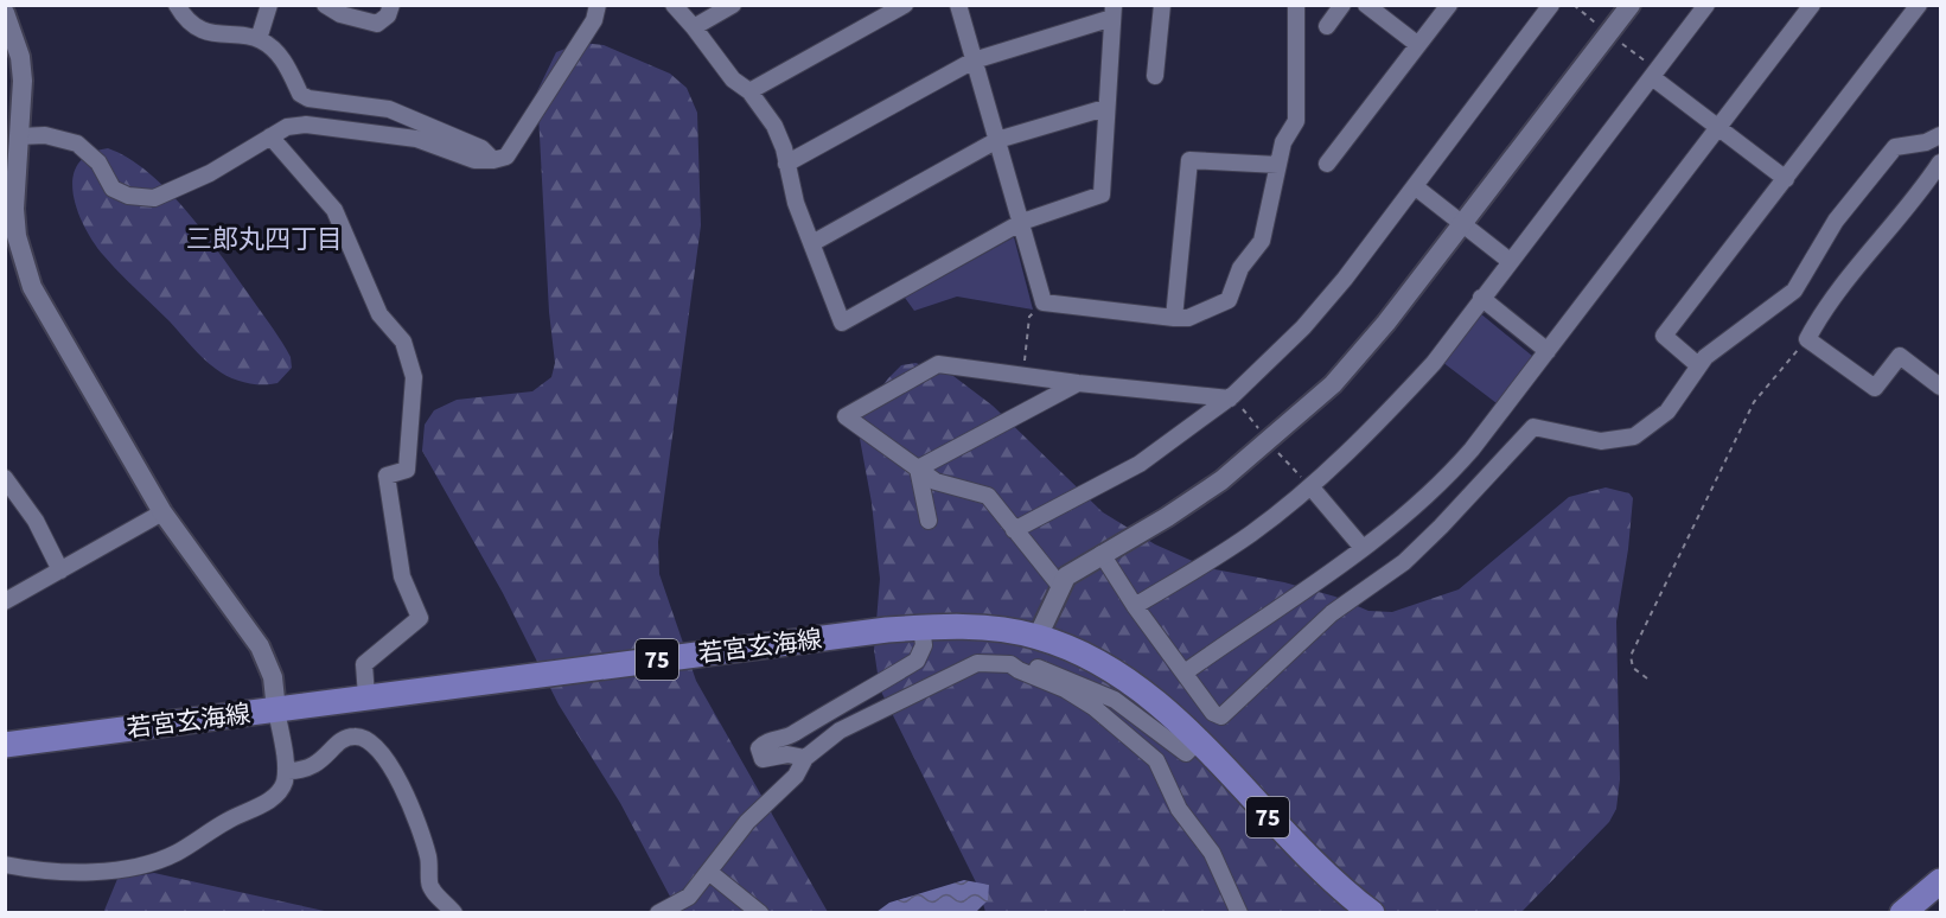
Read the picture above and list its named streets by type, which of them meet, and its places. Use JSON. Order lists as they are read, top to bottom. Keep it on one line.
{"streets":{"main road":["若宮玄海線","75"]},"districts":["三郎丸四丁目"]}
